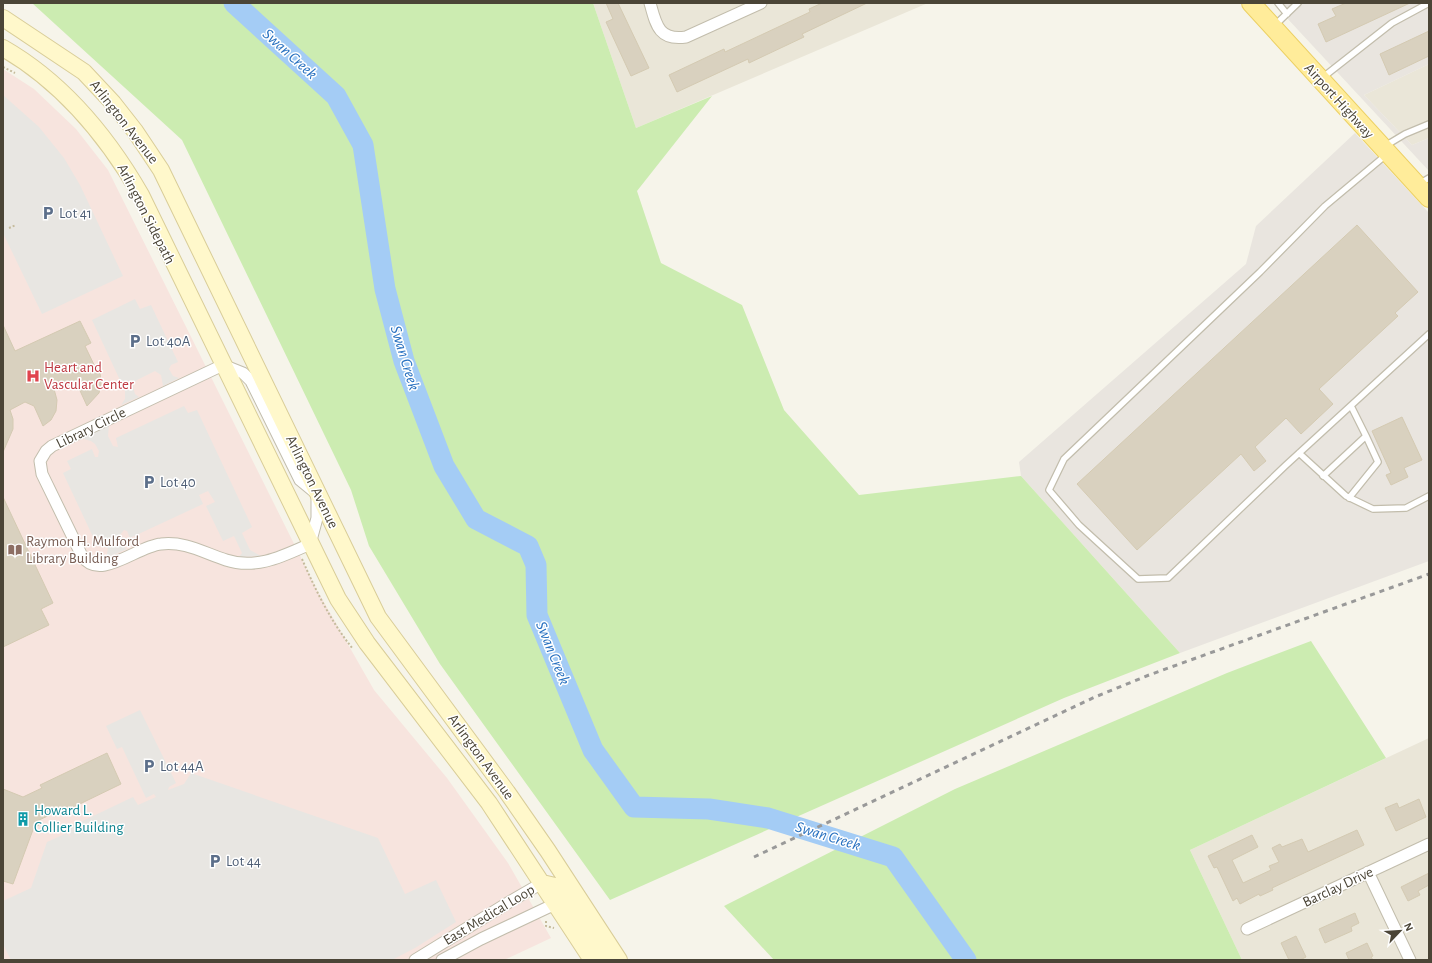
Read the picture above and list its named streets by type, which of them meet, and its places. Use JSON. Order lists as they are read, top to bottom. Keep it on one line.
{"streets":{"main road":["Airport Highway"],"street":["Arlington Avenue","Library Circle","Barclay Drive","East Medical Loop"]},"crossings":[["Arlington Avenue","Library Circle"],["Arlington Avenue","East Medical Loop"]],"water":["Swan Creek"],"places":{"parking":["Lot 41","Lot 40A","Lot 40","Lot 44A","Lot 44"],"hospital":["Heart and Vascular Center"],"library":["Raymon H. Mulford Library Building"],"building":["Howard L. Collier Building"]},"north":"top right"}
